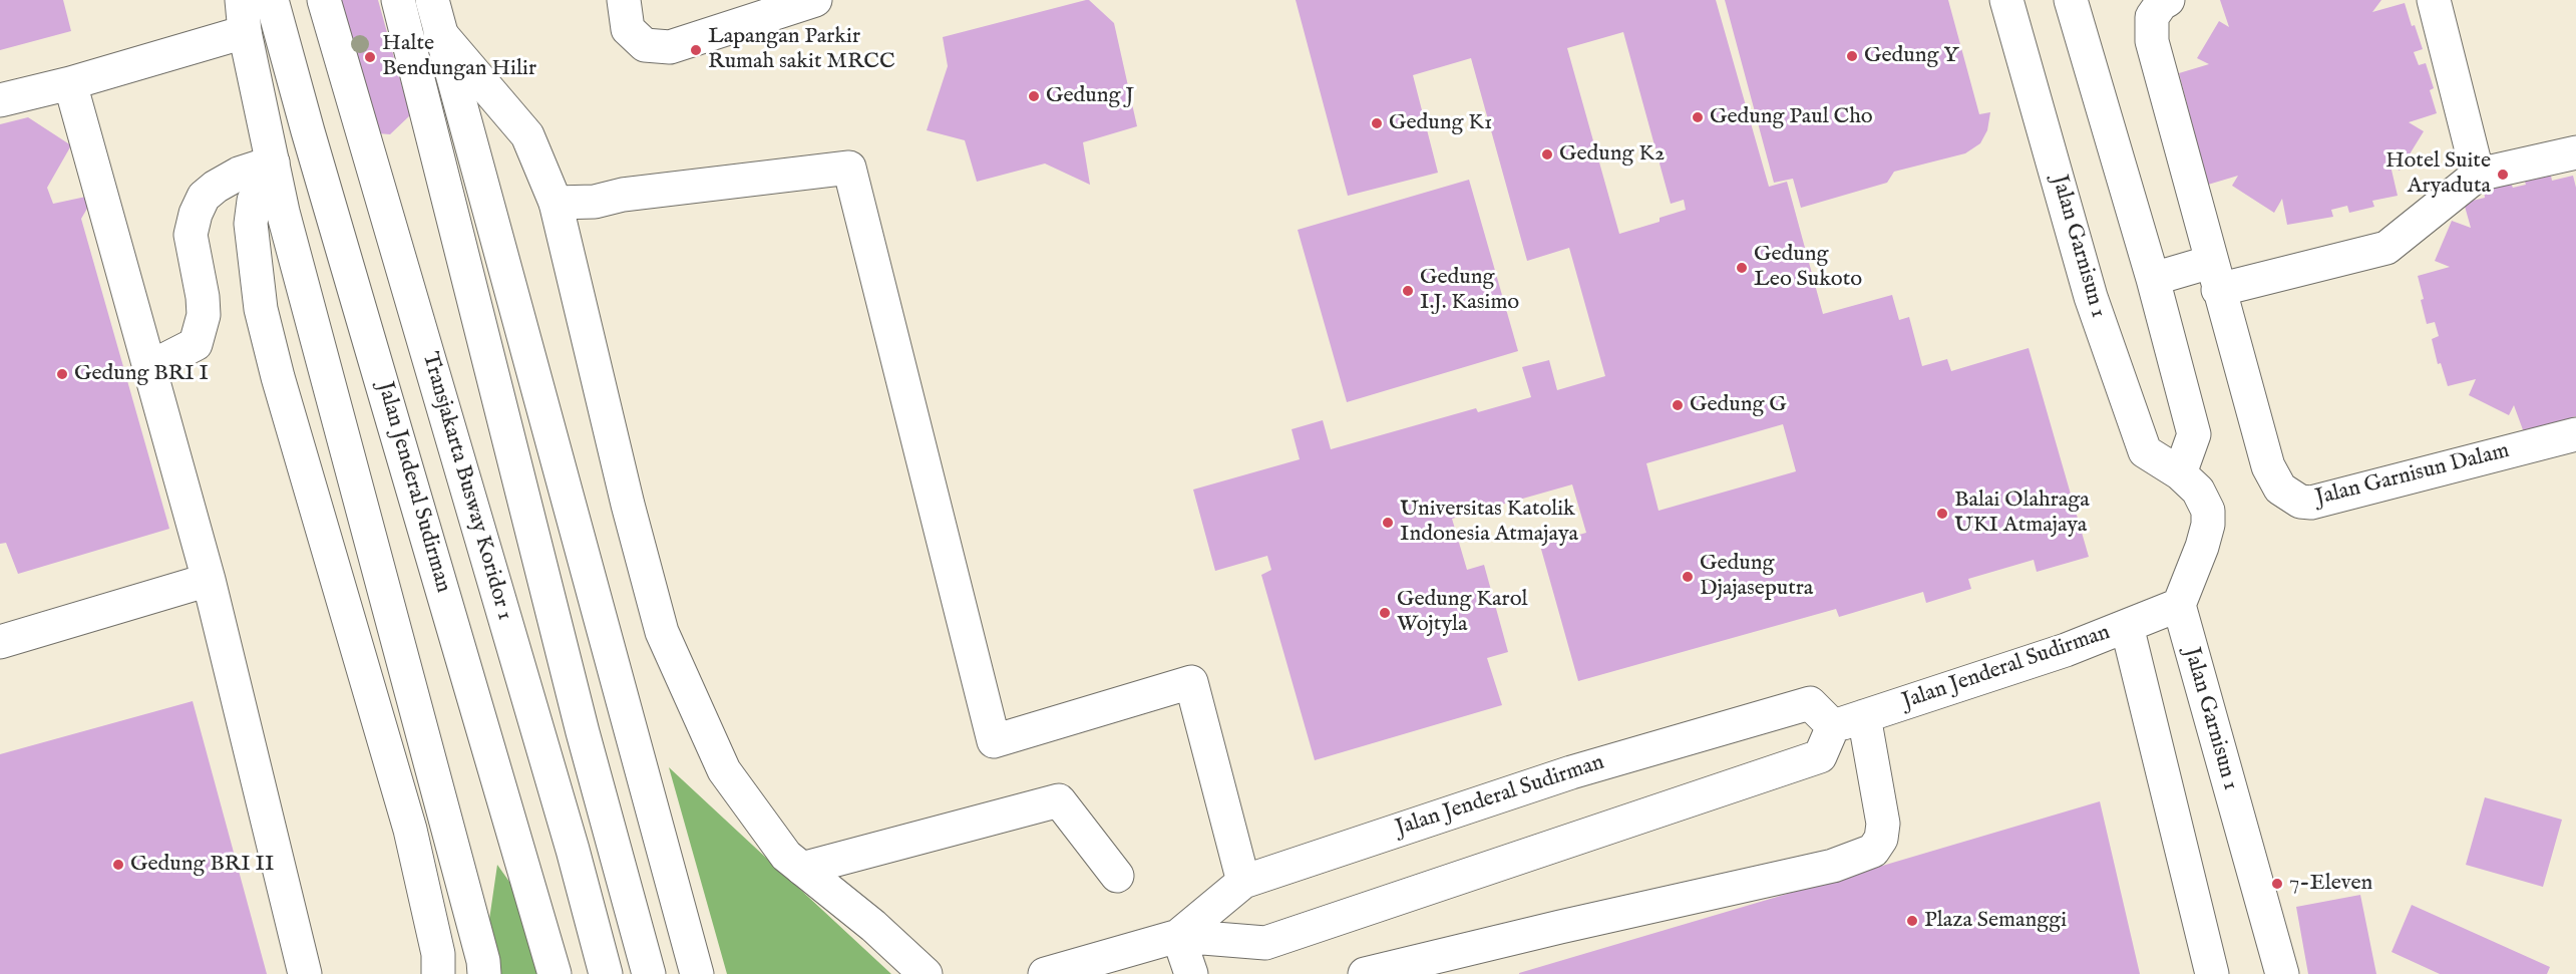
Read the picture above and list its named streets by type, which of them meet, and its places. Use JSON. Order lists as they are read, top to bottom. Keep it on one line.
{"streets":{"main road":["Jalan Garnisun 1","Jalan Garnisun Dalam","Transjakarta Busway Koridor 1","Jalan Jenderal Sudirman"]},"crossings":[["Jalan Garnisun 1","Jalan Jenderal Sudirman"]],"places":["Lapangan Parkir Rumah sakit MRCC","Gedung Y","Halte Bendungan Hilir","Gedung J","Gedung Paul Cho","Gedung K1","Gedung K2","Hotel Suite Aryaduta","Gedung Leo Sukoto","Gedung I.J. Kasimo","Gedung BRI I","Gedung G","Balai Olahraga UKI Atmajaya","Universitas Katolik Indonesia Atmajaya","Gedung Djajaseputra","Gedung Karol Wojtyla","Gedung BRI II","7-Eleven","Plaza Semanggi"]}
